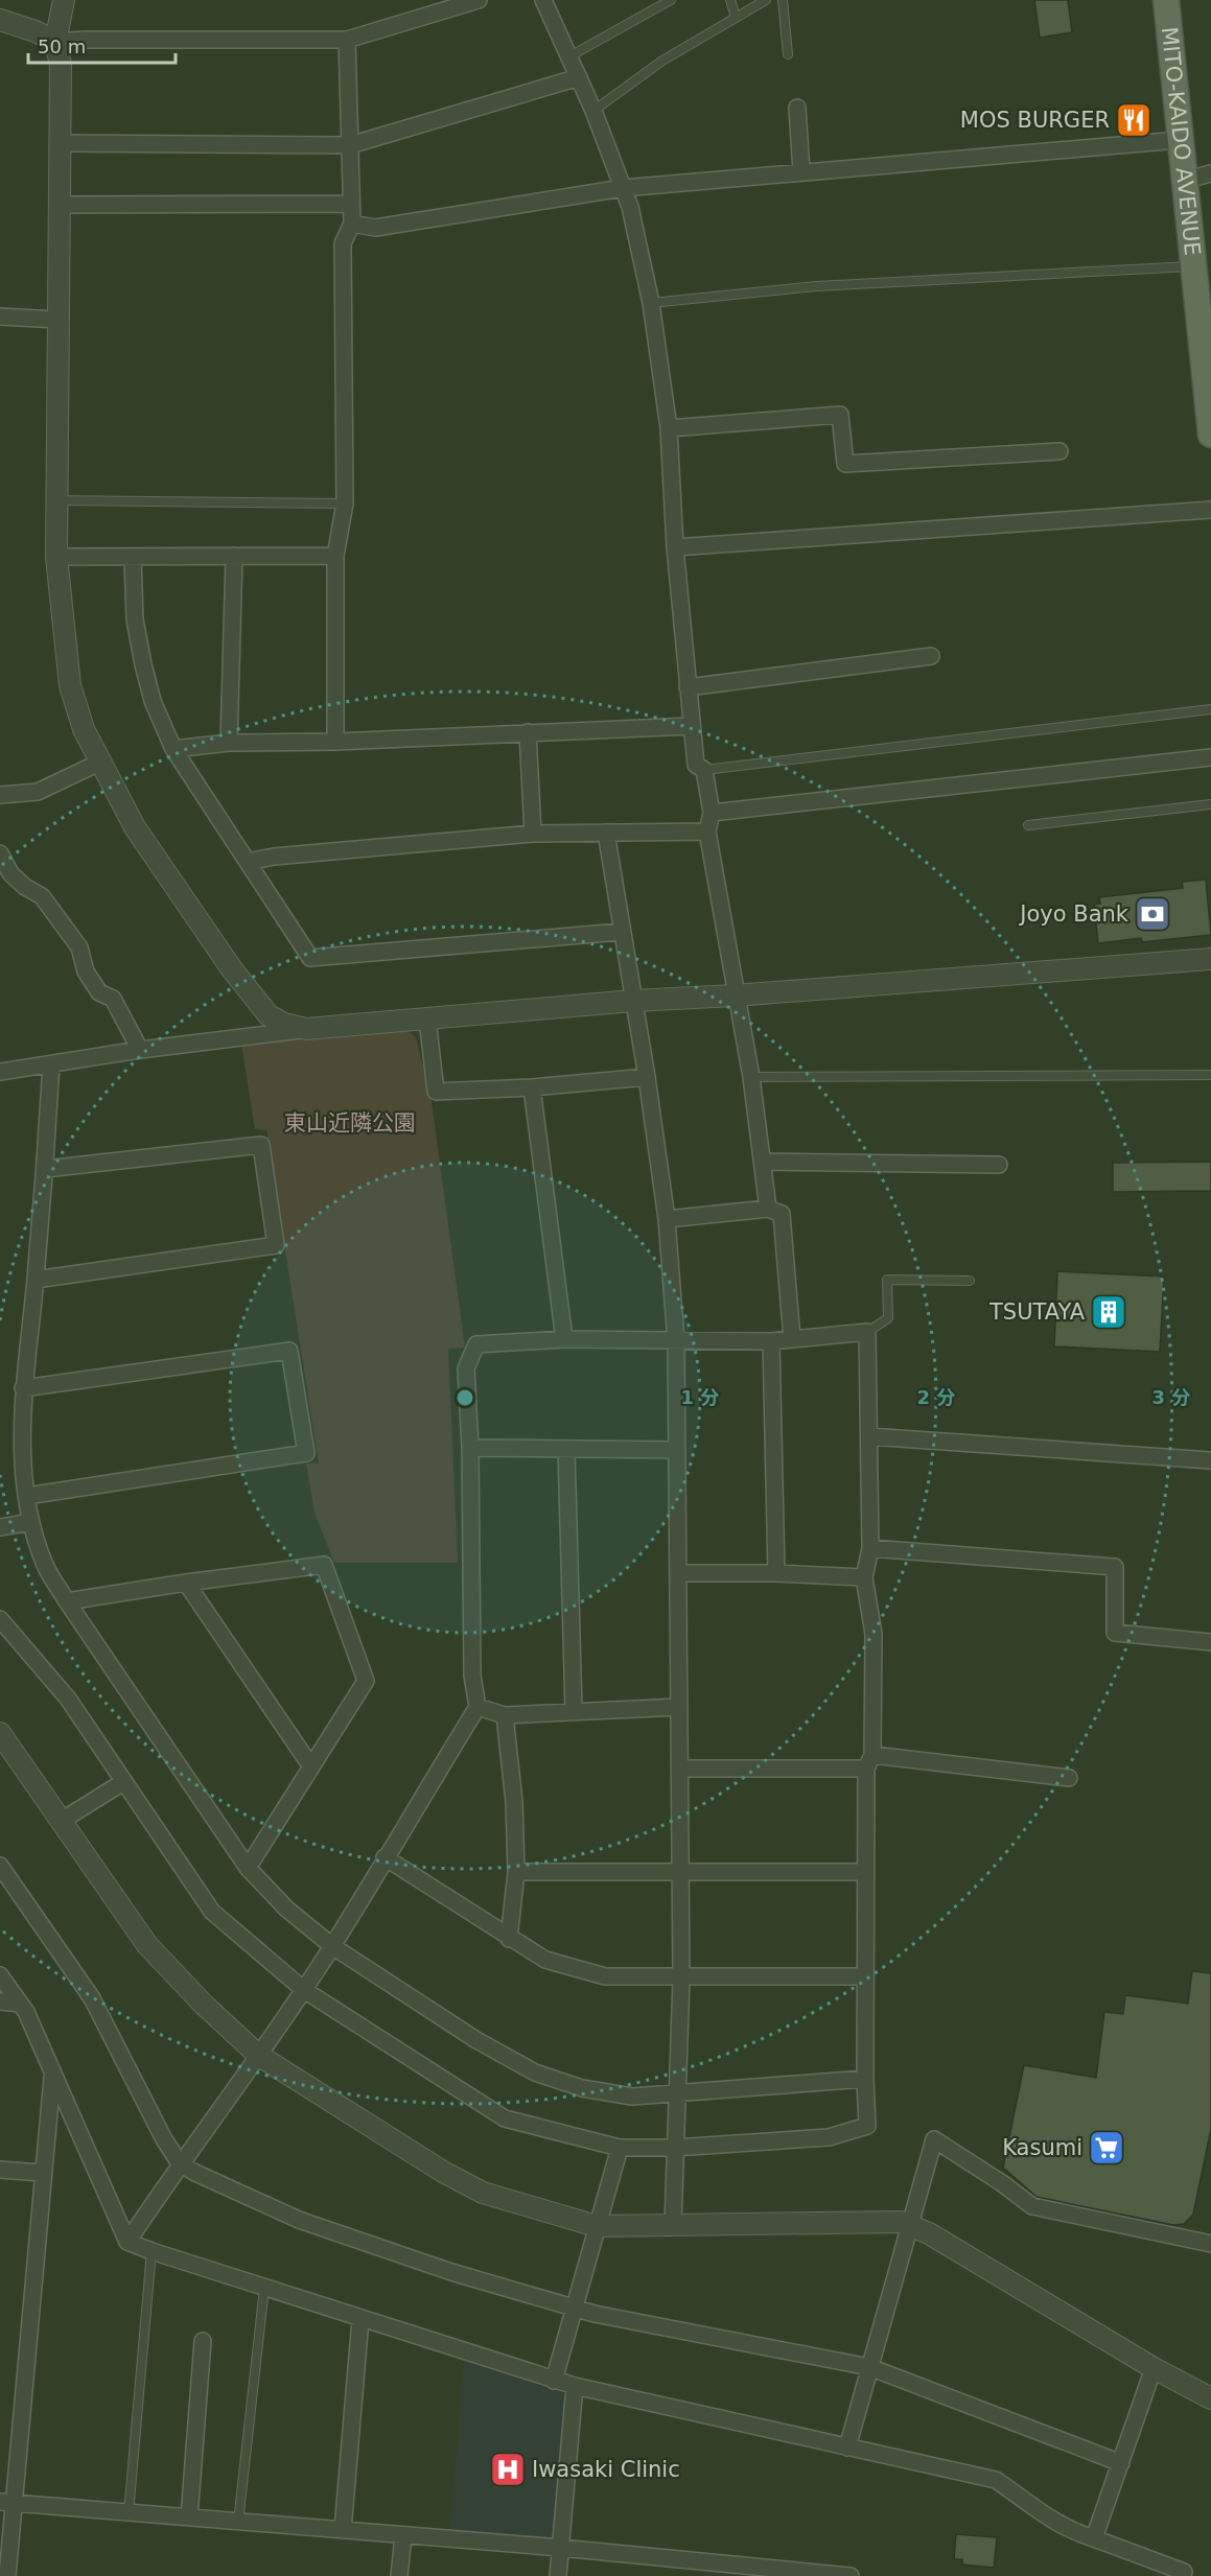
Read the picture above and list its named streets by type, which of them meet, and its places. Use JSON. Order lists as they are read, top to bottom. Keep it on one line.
{"streets":{"main road":["MITO-KAIDO AVENUE"]},"parks":["東山近隣公園"],"places":{"restaurant":["MOS BURGER"],"bank":["Joyo Bank"],"building":["TSUTAYA"],"supermarket":["Kasumi"],"hospital":["Iwasaki Clinic"]},"scale_bar":"50 m","rings":["1 分","2 分","3 分"]}
